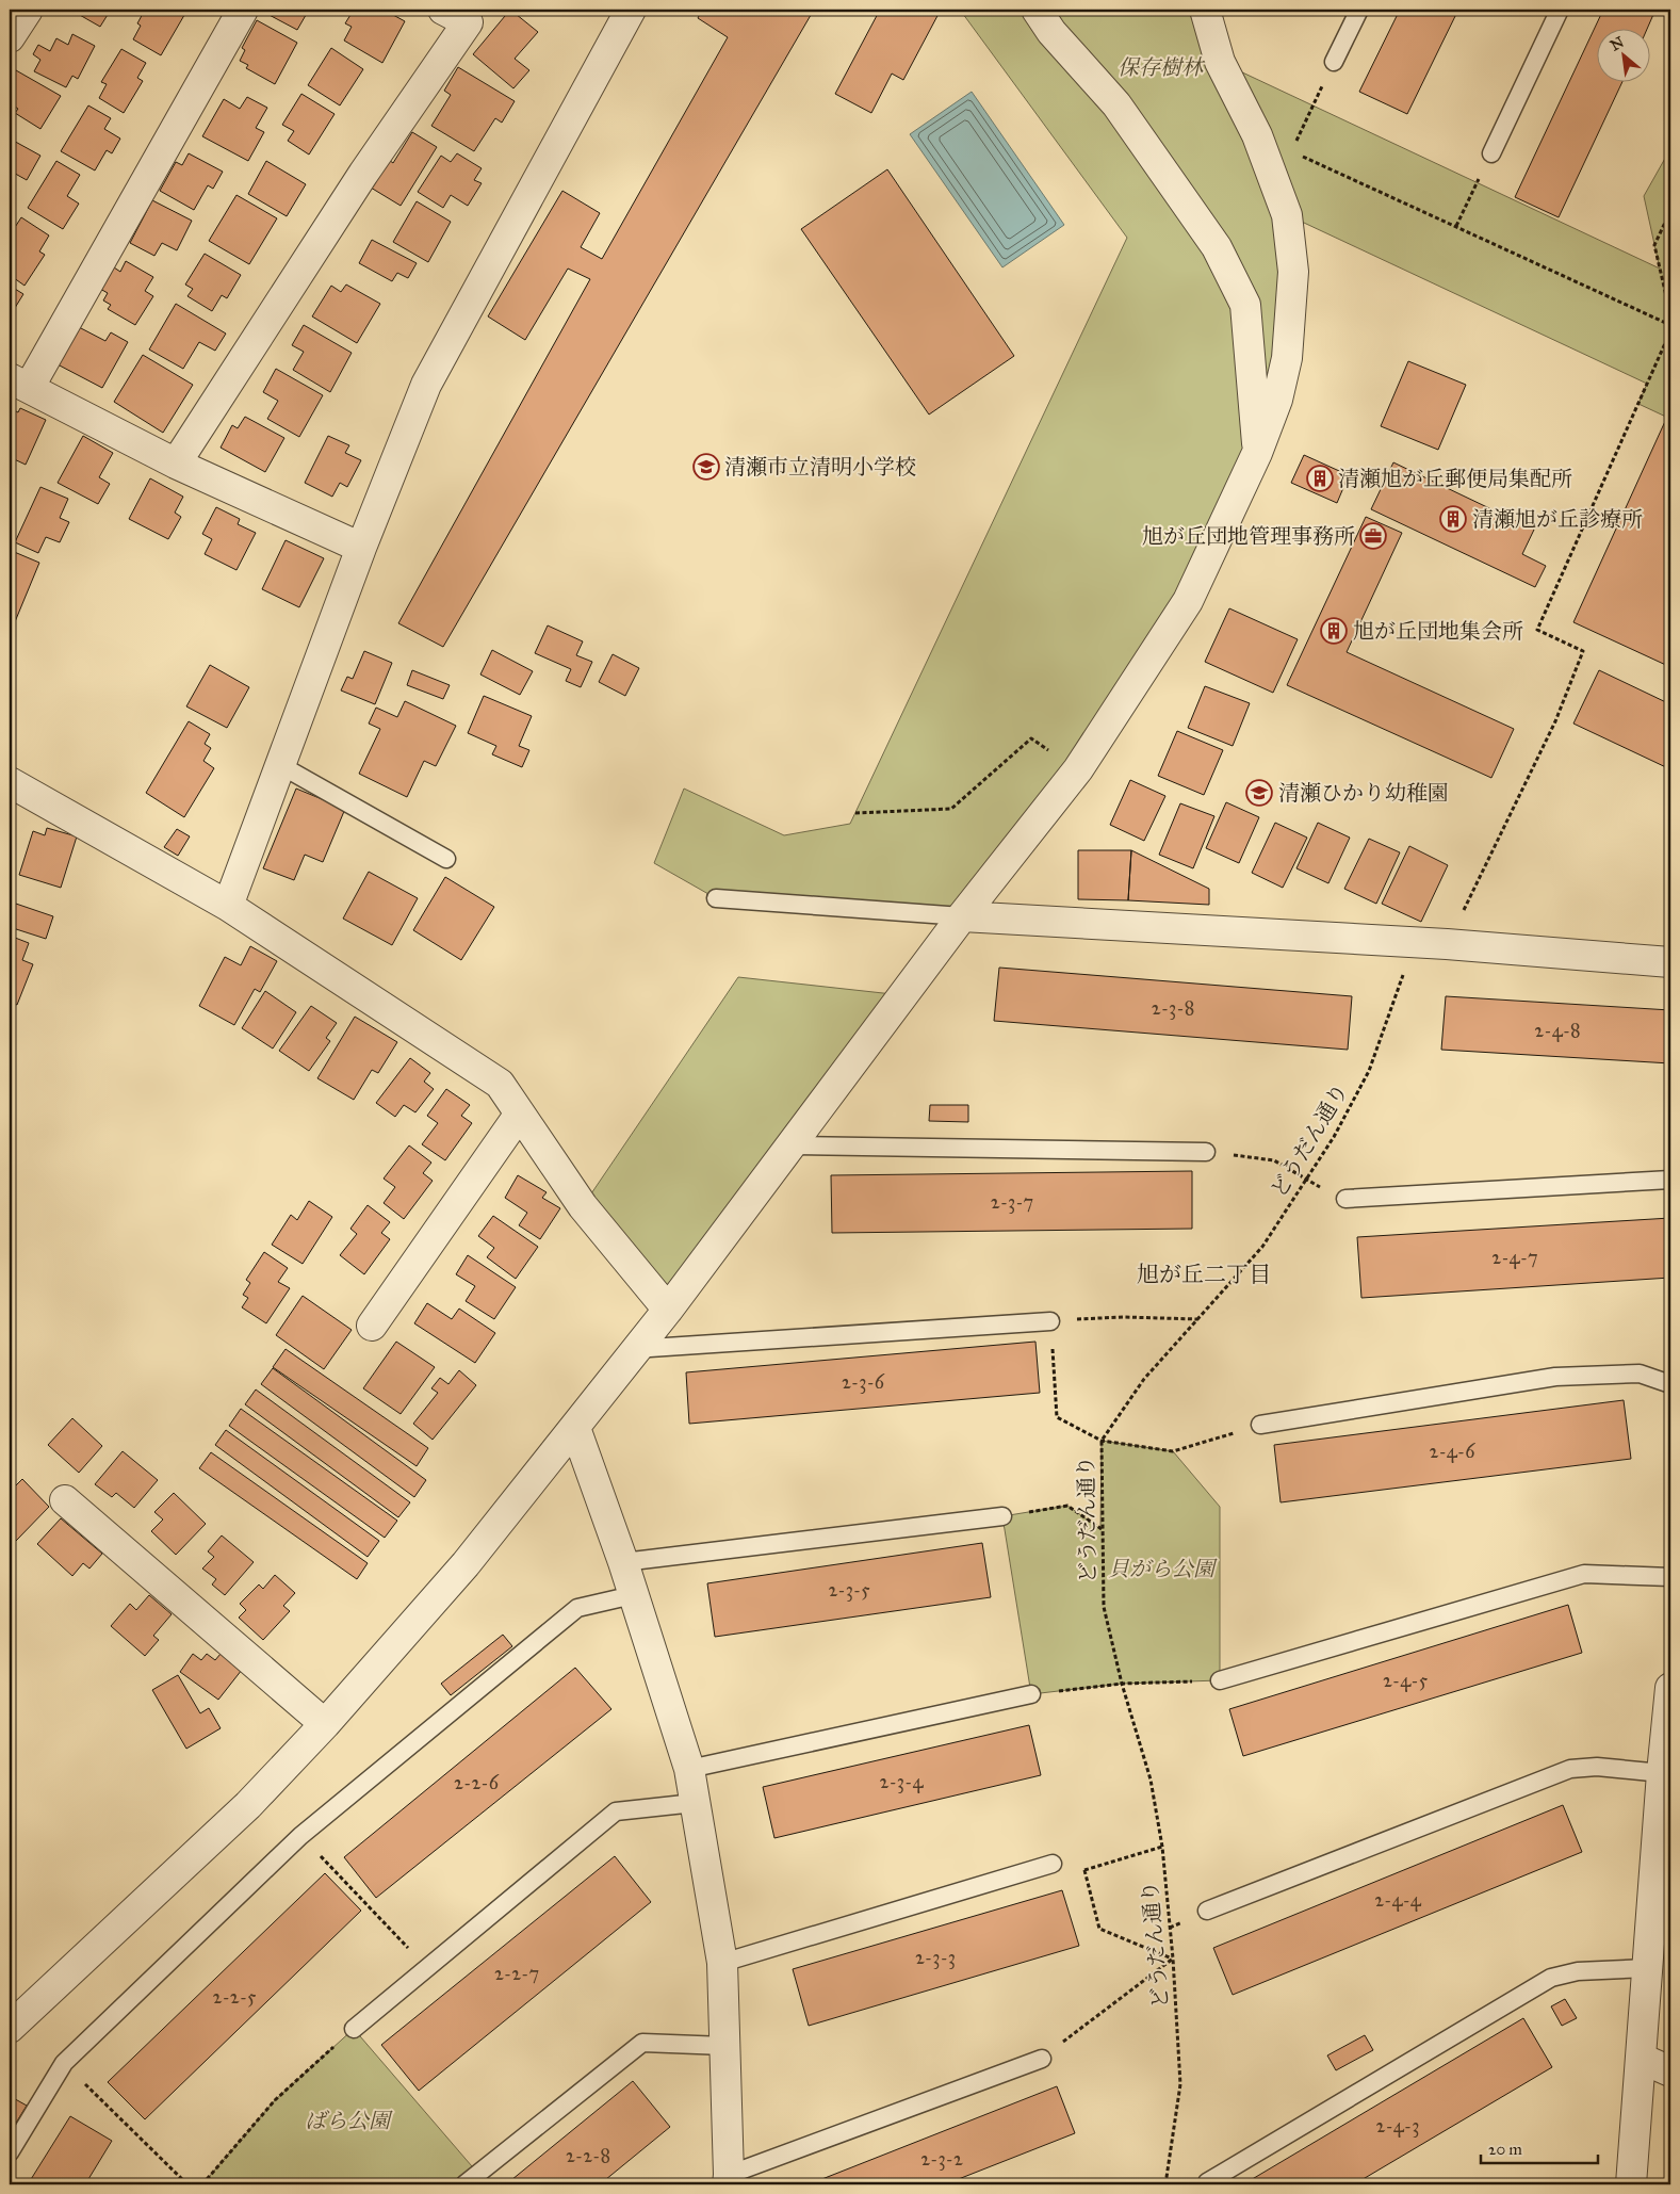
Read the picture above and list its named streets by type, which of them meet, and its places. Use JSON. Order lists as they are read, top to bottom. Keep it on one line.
{"streets":{"path":["どうだん通り"]},"districts":["旭が丘二丁目"],"parks":["保存樹林","貝がら公園","ばら公園"],"places":{"school or university":["清瀬市立清明小学校","清瀬ひかり幼稚園"],"building":["清瀬旭が丘郵便局集配所","清瀬旭が丘診療所","旭が丘団地集会所"],"office":["旭が丘団地管理事務所"]},"house_numbers":["2-3-8","2-4-8","2-3-7","2-4-7","2-3-6","2-4-6","2-3-5","2-4-5","2-3-4","2-2-6","2-4-4","2-3-3","2-2-7","2-2-5","2-4-3","2-2-8","2-3-2"],"scale_bar":"20 m","north":"top left"}
